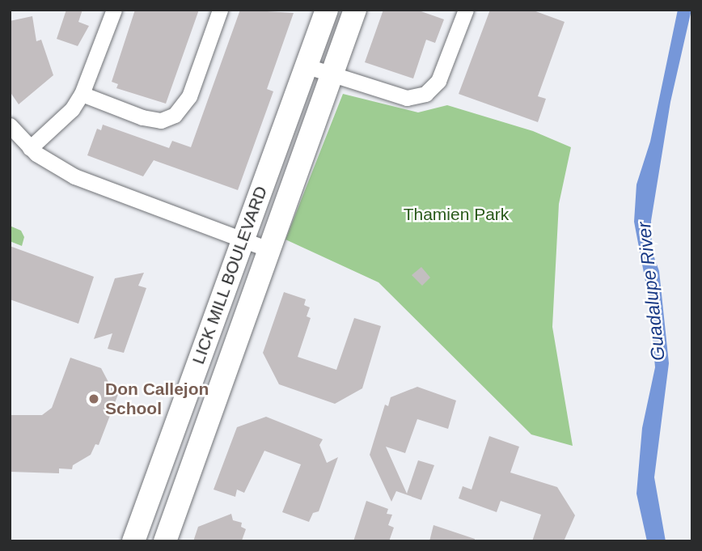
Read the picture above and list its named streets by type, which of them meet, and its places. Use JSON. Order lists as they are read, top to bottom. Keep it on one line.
{"streets":{"main road":["LICK MILL BOULEVARD"]},"water":["Guadalupe River"],"parks":["Thamien Park"],"places":["Don Callejon School"]}
